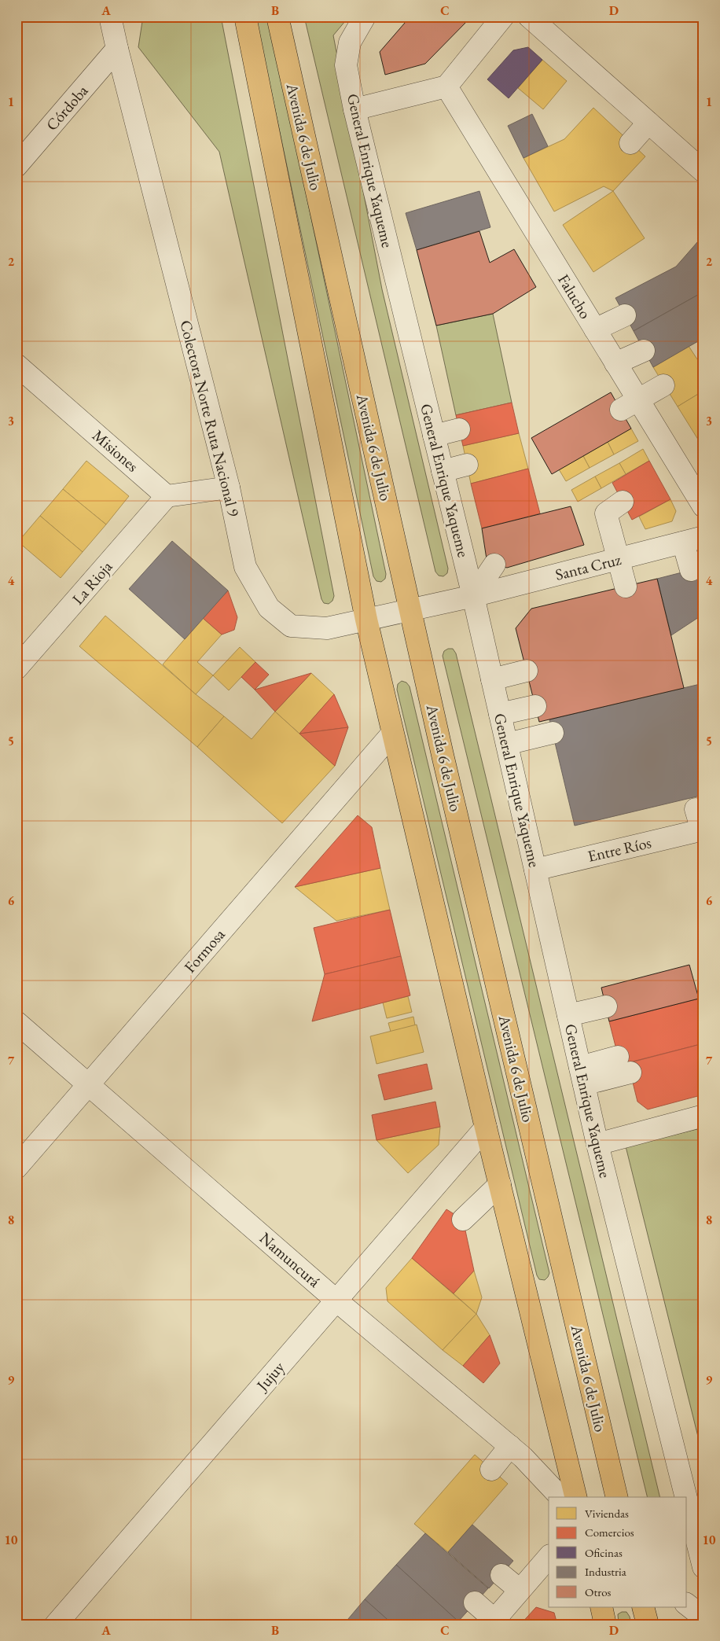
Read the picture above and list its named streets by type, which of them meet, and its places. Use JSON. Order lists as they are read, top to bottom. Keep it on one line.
{"streets":{"main road":["Avenida 6 de Julio"],"street":["Córdoba","General Enrique Yaqueme","Falucho","Colectora Norte Ruta Nacional 9","Misiones","Santa Cruz","La Rioja","Entre Ríos","Formosa","Namuncurá","Jujuy"]},"crossings":[["Córdoba","Colectora Norte Ruta Nacional 9"],["Avenida 6 de Julio","Colectora Norte Ruta Nacional 9"],["Avenida 6 de Julio","Formosa"],["Avenida 6 de Julio","Jujuy"],["General Enrique Yaqueme","Colectora Norte Ruta Nacional 9"],["General Enrique Yaqueme","Santa Cruz"],["General Enrique Yaqueme","Entre Ríos"],["Colectora Norte Ruta Nacional 9","Santa Cruz"],["Misiones","La Rioja"],["Formosa","Namuncurá"],["Namuncurá","Jujuy"]],"legend":["Viviendas","Comercios","Oficinas","Industria","Otros"],"grid":{"columns":["A","B","C","D"],"rows":["1","2","3","4","5","6","7","8","9","10"]}}
